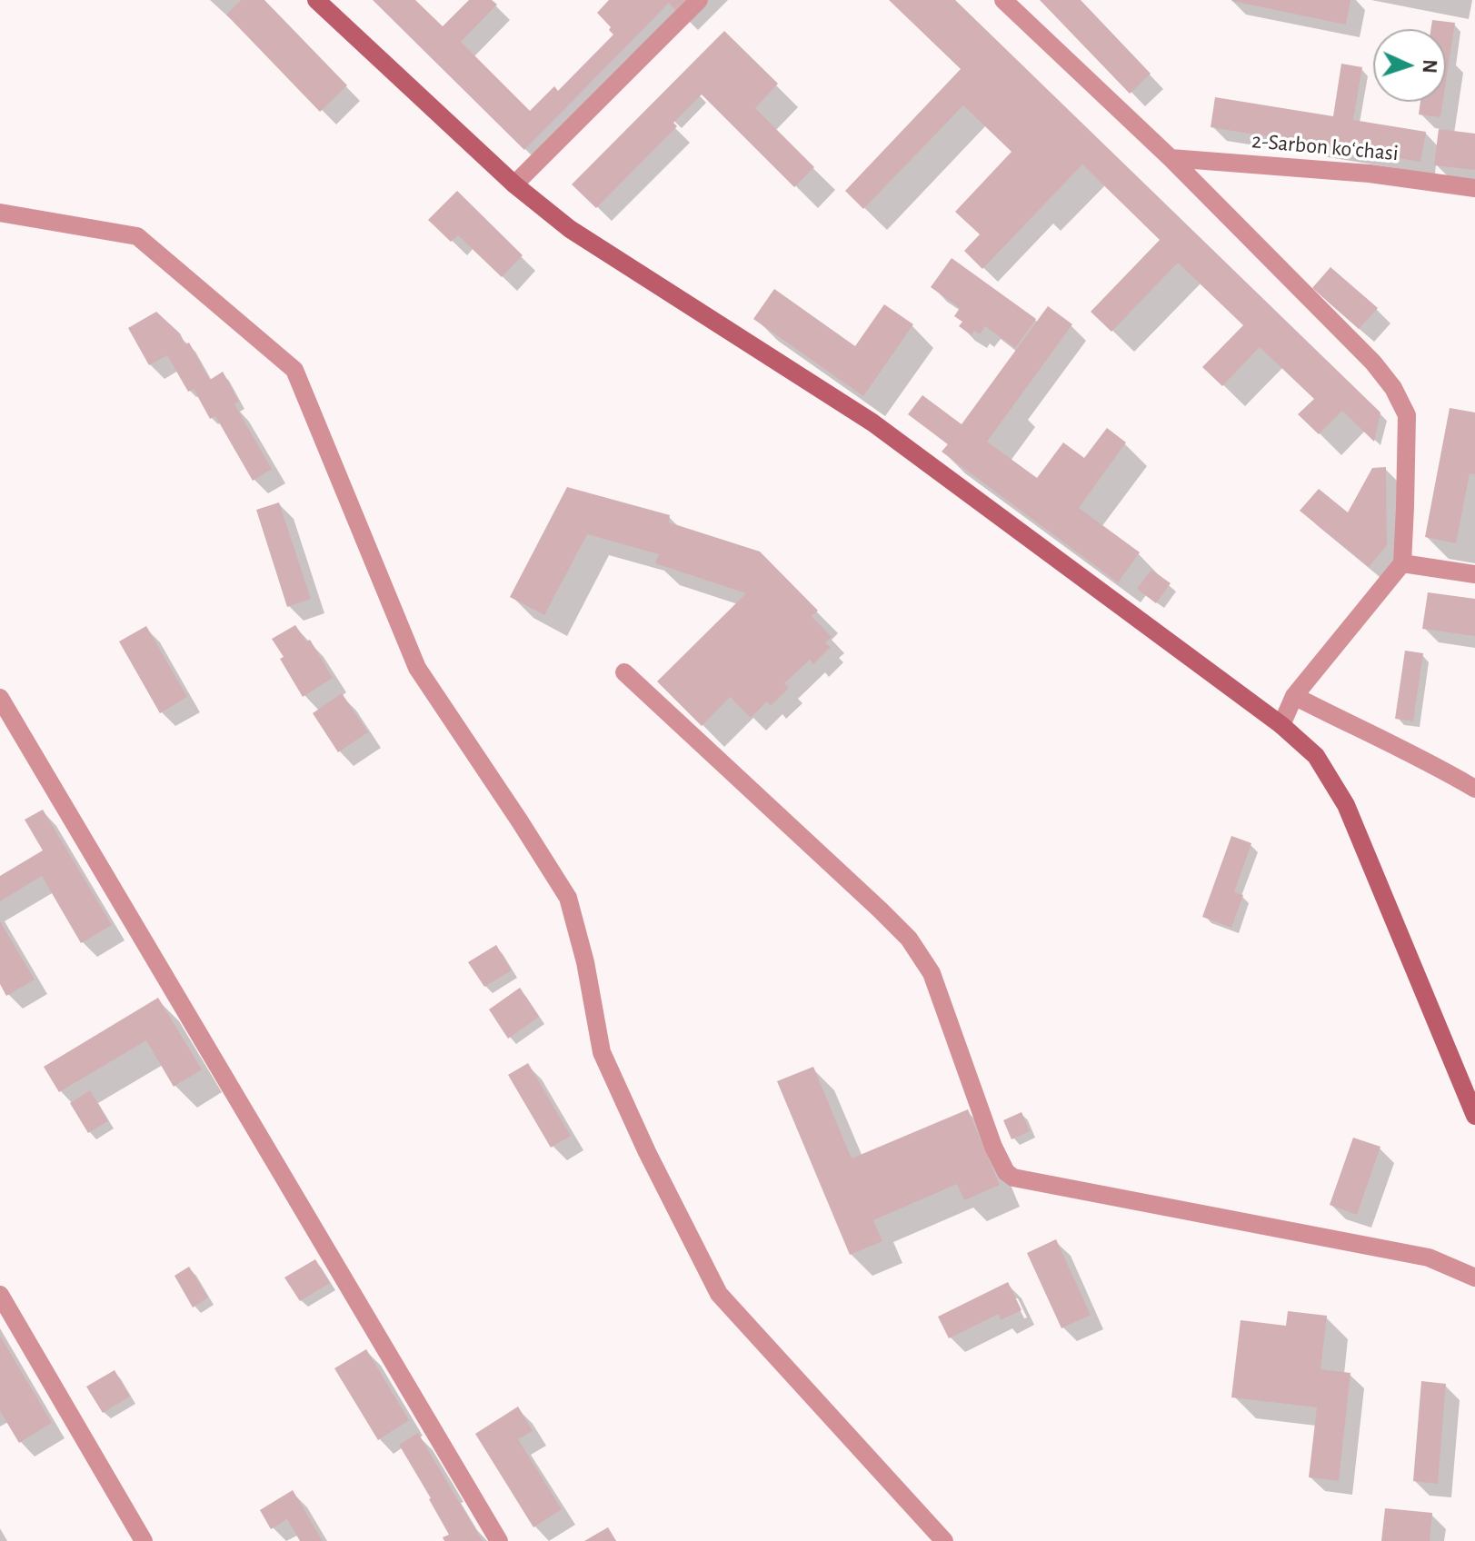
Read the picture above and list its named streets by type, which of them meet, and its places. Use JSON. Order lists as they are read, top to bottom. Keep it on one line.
{"streets":{"street":["2-Sarbon koʻchasi"]},"north":"right"}
